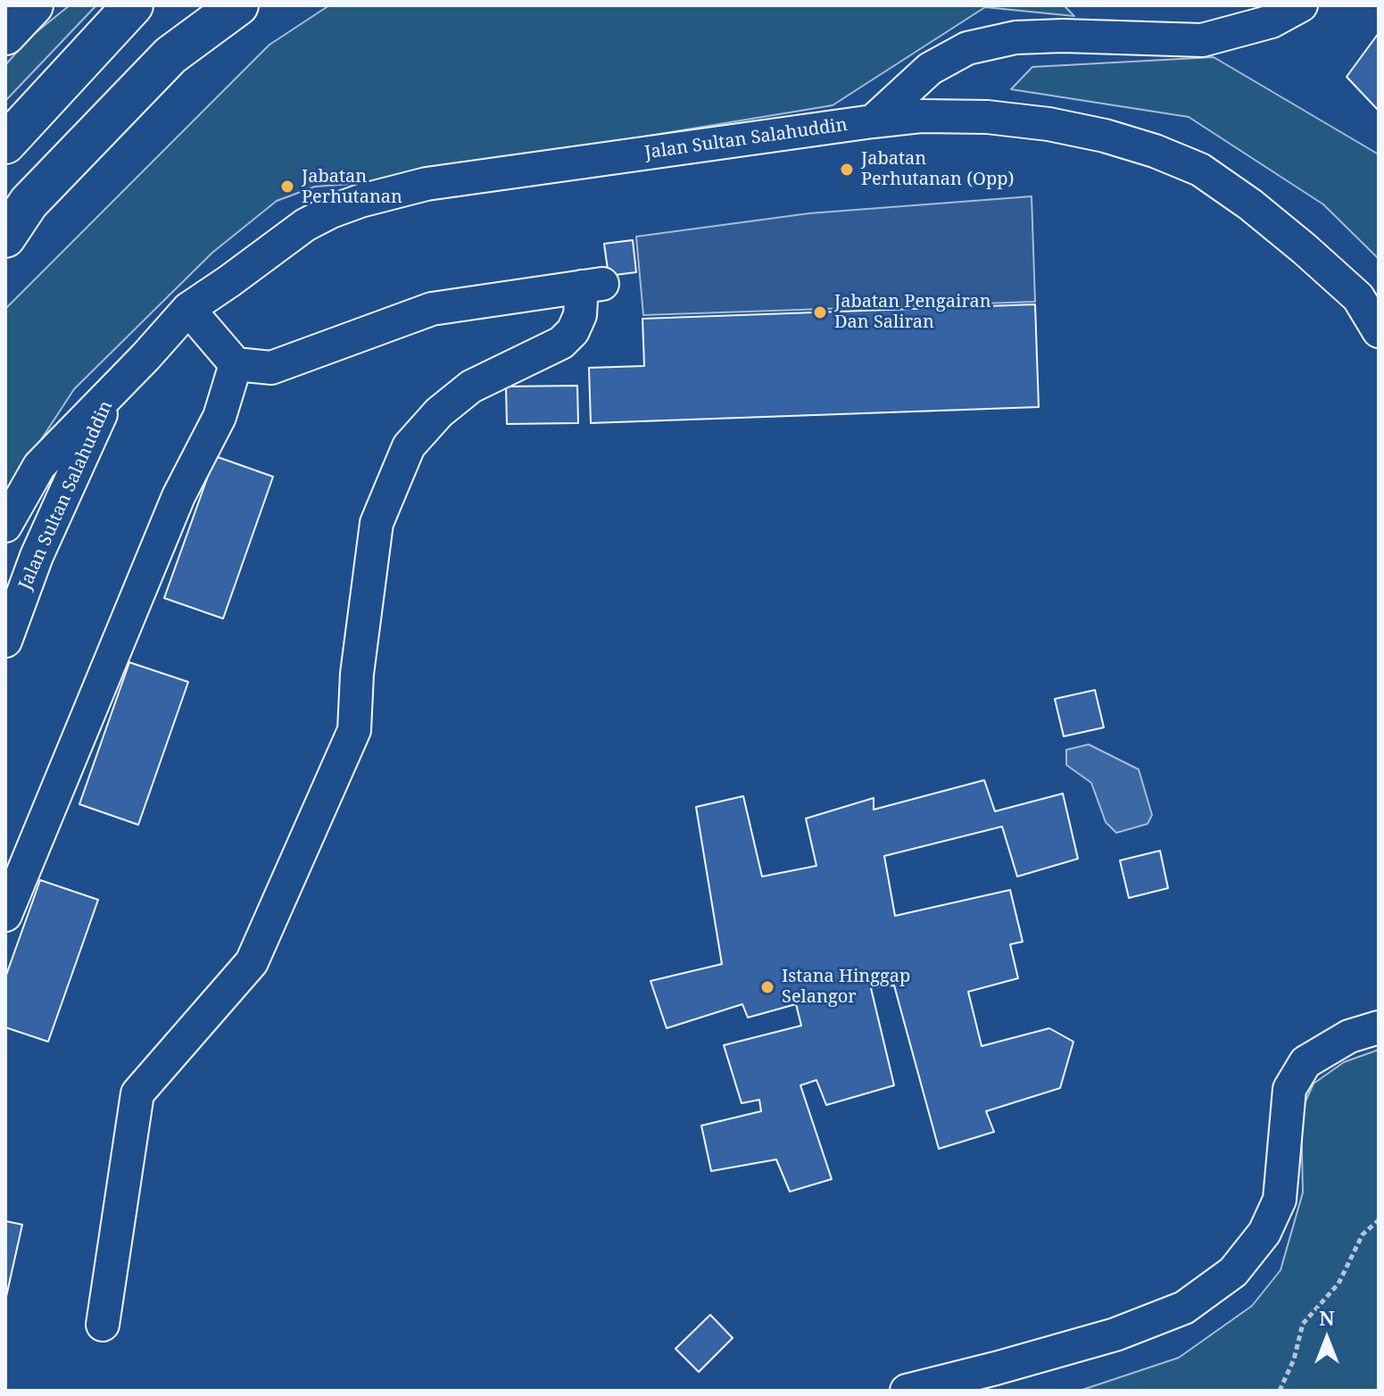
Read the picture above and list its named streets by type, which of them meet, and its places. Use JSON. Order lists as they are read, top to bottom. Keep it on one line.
{"streets":{"street":["Jalan Sultan Salahuddin"]},"places":["Jabatan Perhutanan (Opp)","Jabatan Perhutanan","Jabatan Pengairan Dan Saliran","Istana Hinggap Selangor"],"north":"top"}
